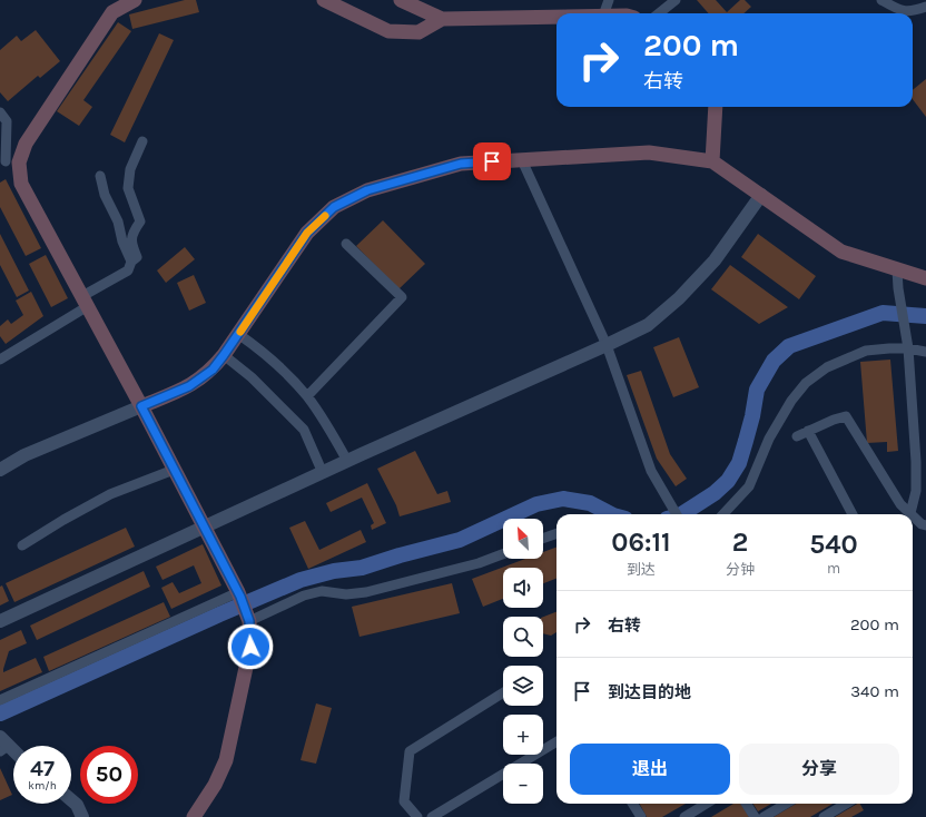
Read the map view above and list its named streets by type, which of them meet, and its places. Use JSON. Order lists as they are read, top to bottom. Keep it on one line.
{"north":"top left","page":{"turn":["200 m","右转"],"eta":["06:11","到达","2","分钟","540","m"],"map_buttons":["+","−"],"list":[{"name":"右转","value":"200 m"},{"name":"到达目的地","value":"340 m"}],"buttons":["退出","分享"],"speed":"47 km/h","limit":"50"}}
